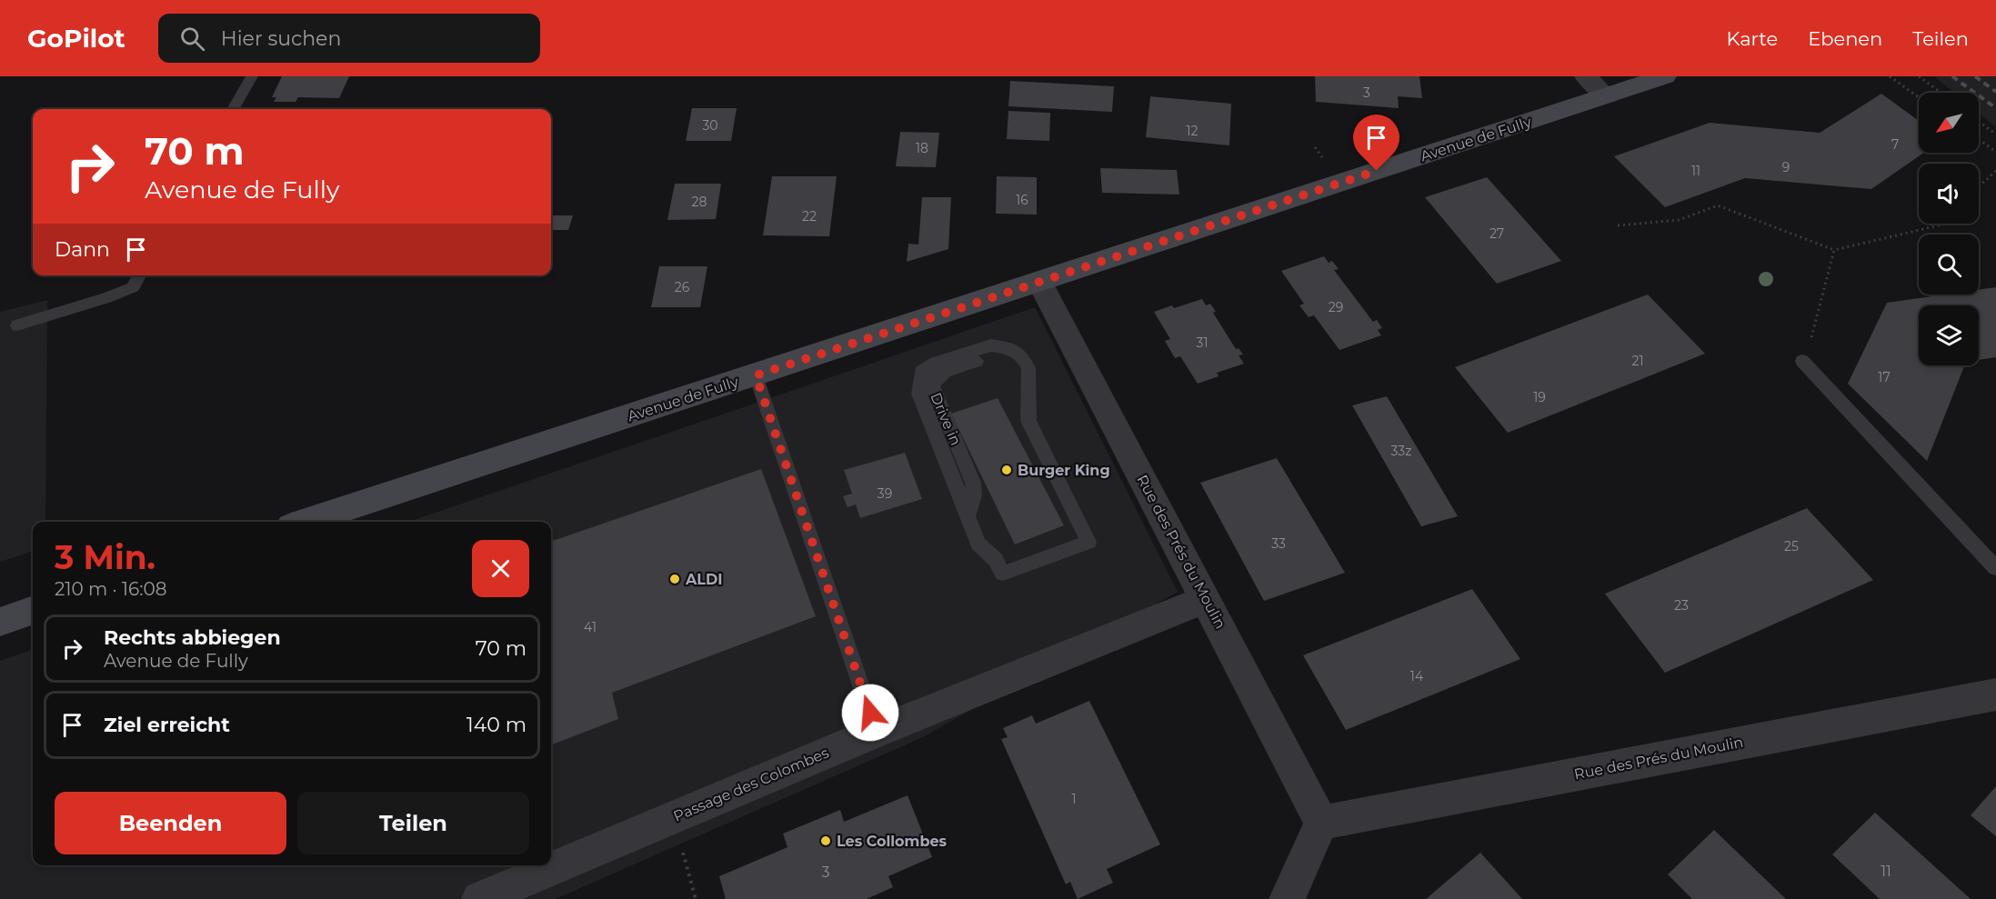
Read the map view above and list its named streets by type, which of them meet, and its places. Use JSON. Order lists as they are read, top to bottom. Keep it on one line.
{"streets":{"main road":["Avenue de Fully"],"street":["Rue des Prés du Moulin","Passage des Colombes"]},"crossings":[["Avenue de Fully","Rue des Prés du Moulin"],["Rue des Prés du Moulin","Passage des Colombes"]],"places":["Burger King","ALDI","Les Collombes"],"house_numbers":["3","30","12","7","18","9","11","16","28","22","27","26","29","31","21","17","19","33z","39","33","25","23","41","14","1","11","3"],"north":"bottom left","page":{"header":"GoPilot","search":"Hier suchen","nav":["Karte","Ebenen","Teilen"],"turn":["70 m","Avenue de Fully"],"then":"Dann","heading":["3 Min.","210 m · 16:08"],"list":[{"name":"Rechts abbiegen","note":"Avenue de Fully","value":"70 m"},{"name":"Ziel erreicht","value":"140 m"}],"buttons":["Beenden","Teilen"]}}
